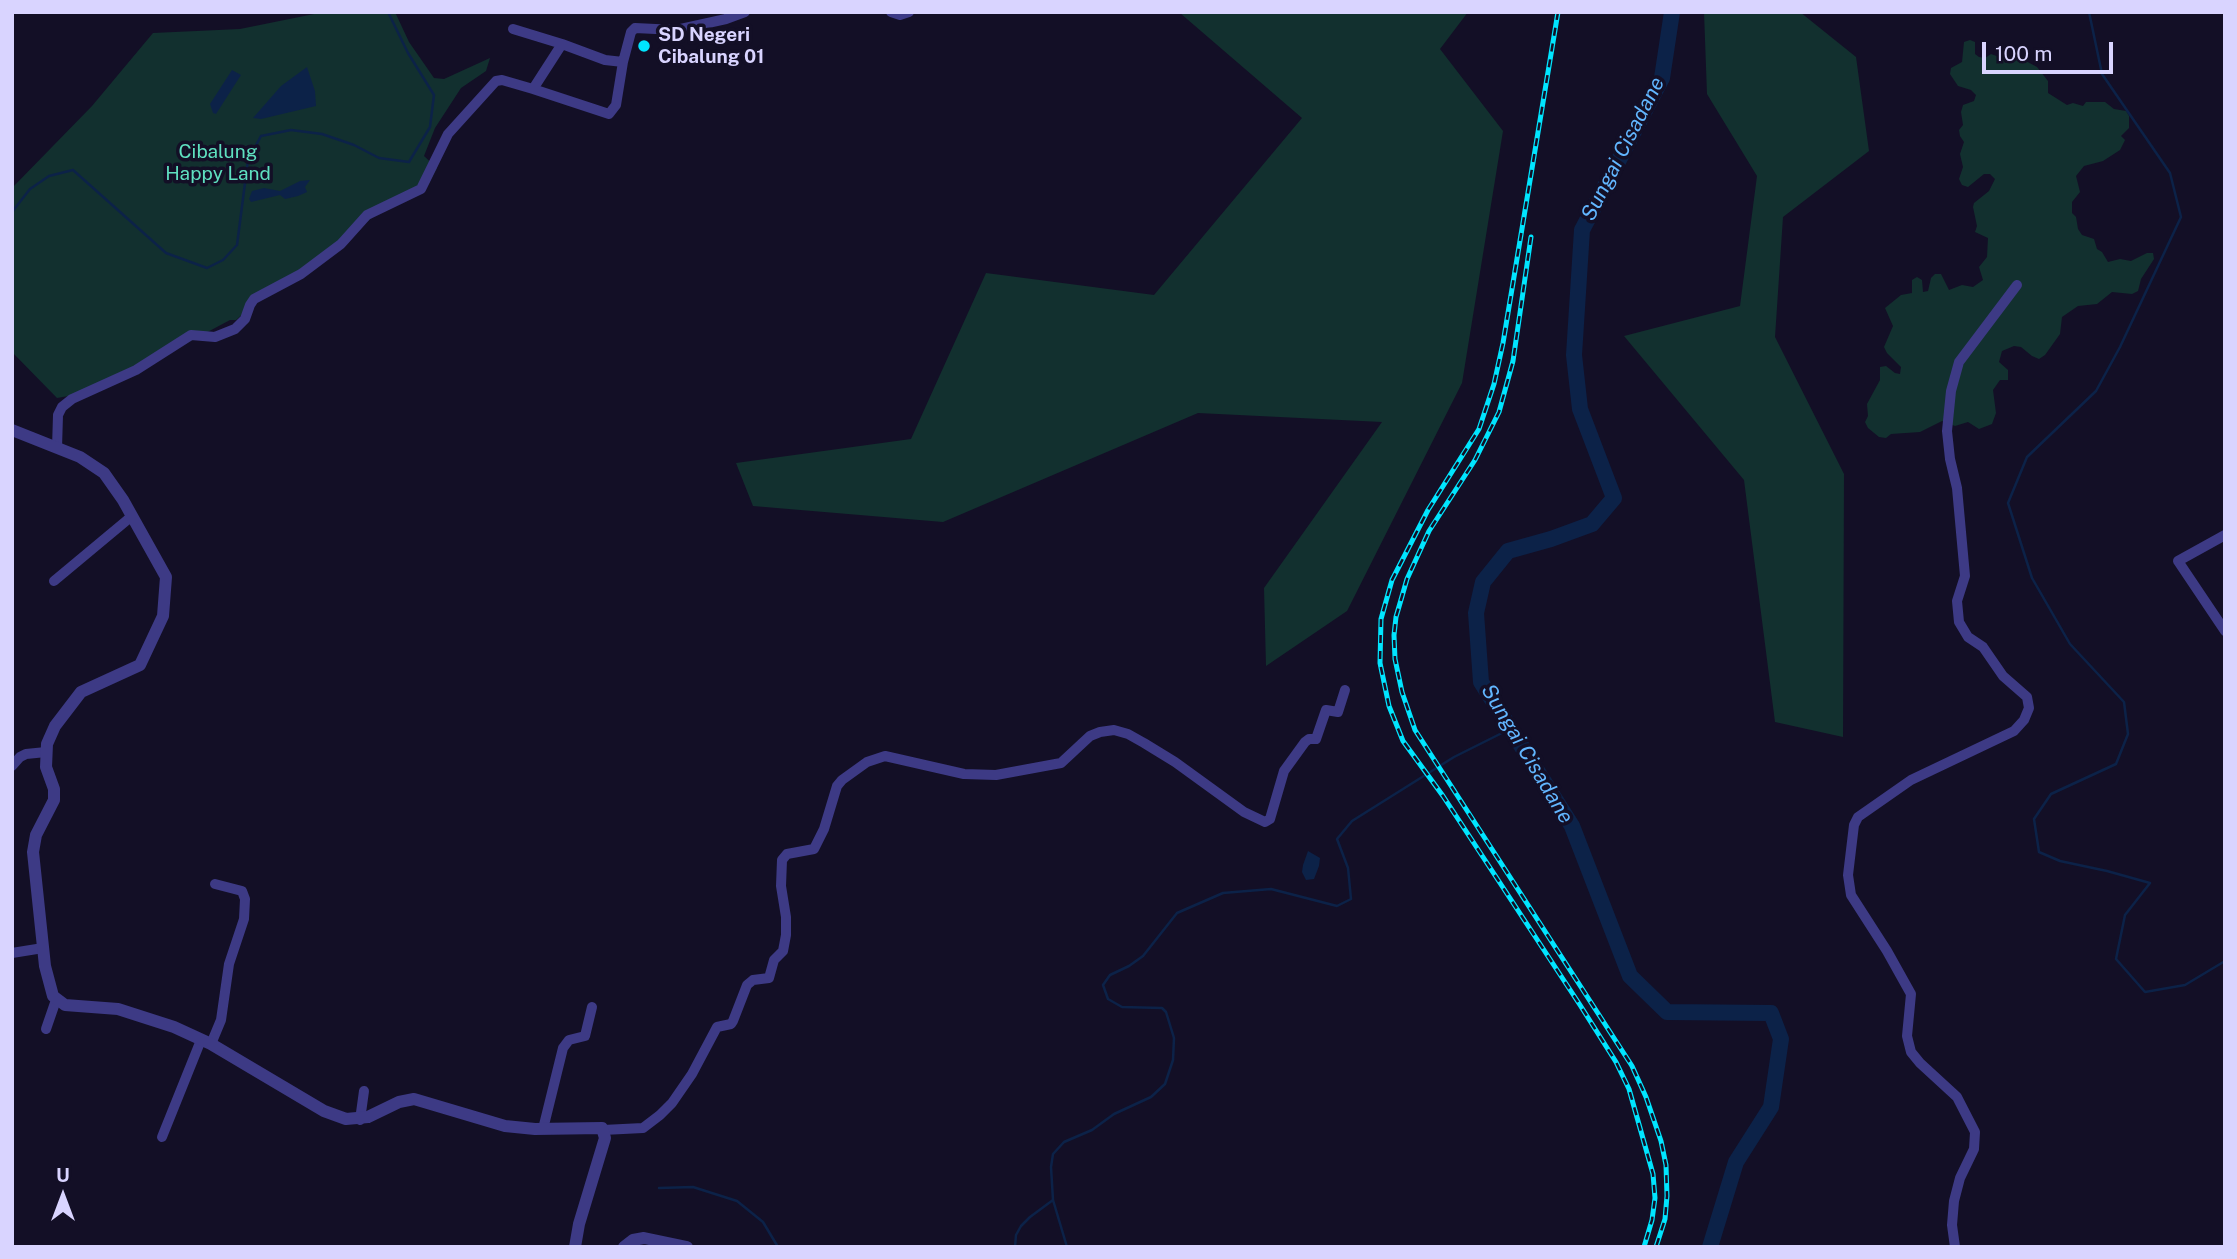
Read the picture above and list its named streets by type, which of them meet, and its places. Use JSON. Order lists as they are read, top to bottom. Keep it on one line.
{"water":["Sungai Cisadane"],"parks":["Cibalung Happy Land"],"places":["SD Negeri Cibalung 01"],"scale_bar":"100 m","north":"top"}
